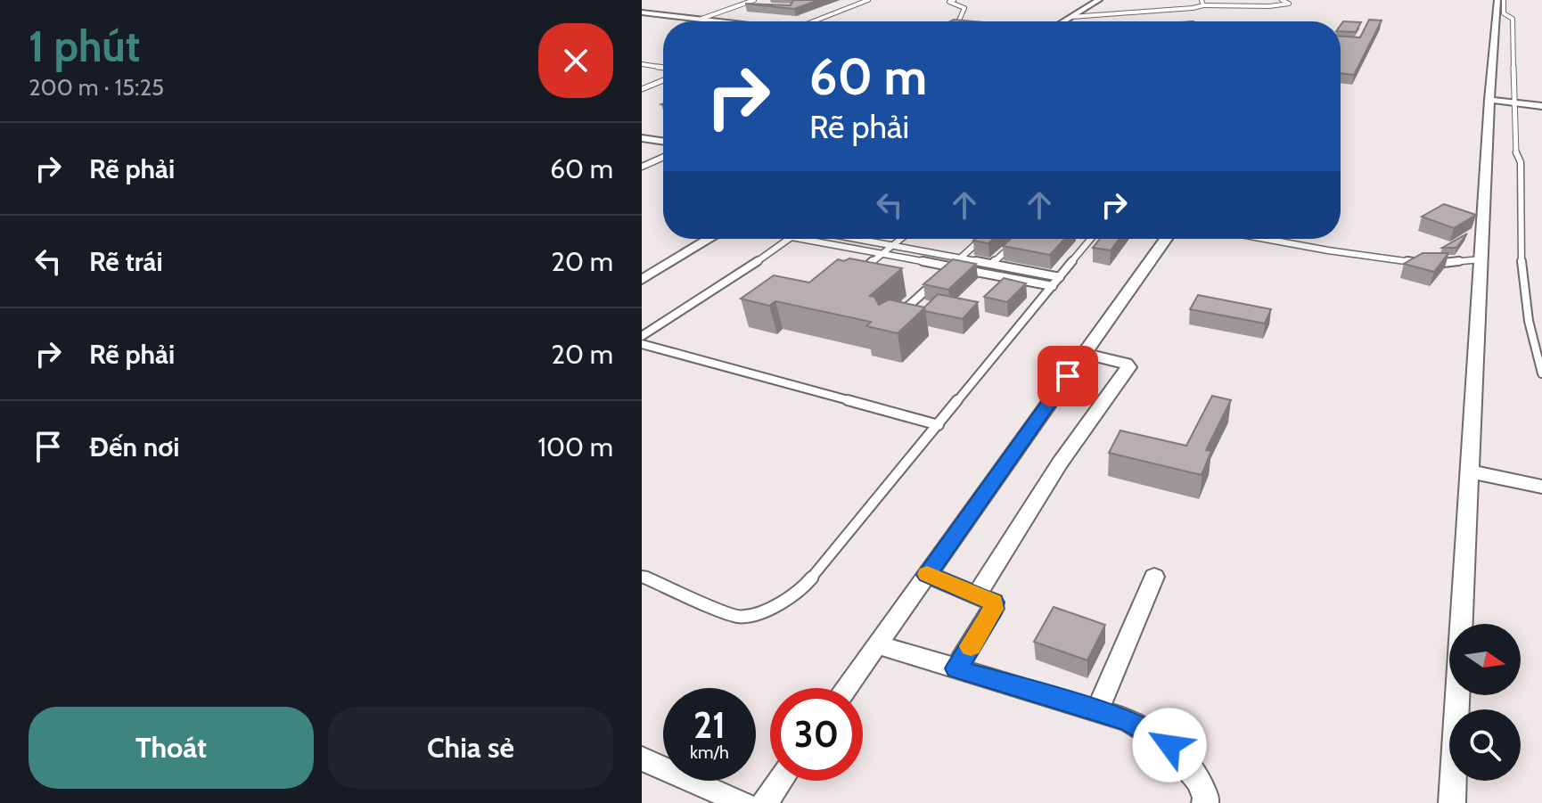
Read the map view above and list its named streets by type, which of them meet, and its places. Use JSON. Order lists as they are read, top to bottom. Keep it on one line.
{"north":"right","page":{"heading":["1 phút","200 m · 15:25"],"turn":["60 m","Rẽ phải"],"list":[{"name":"Rẽ phải","value":"60 m"},{"name":"Rẽ trái","value":"20 m"},{"name":"Rẽ phải","value":"20 m"},{"name":"Đến nơi","value":"100 m"}],"speed":"21 km/h","limit":"30","buttons":["Thoát","Chia sẻ"]}}
